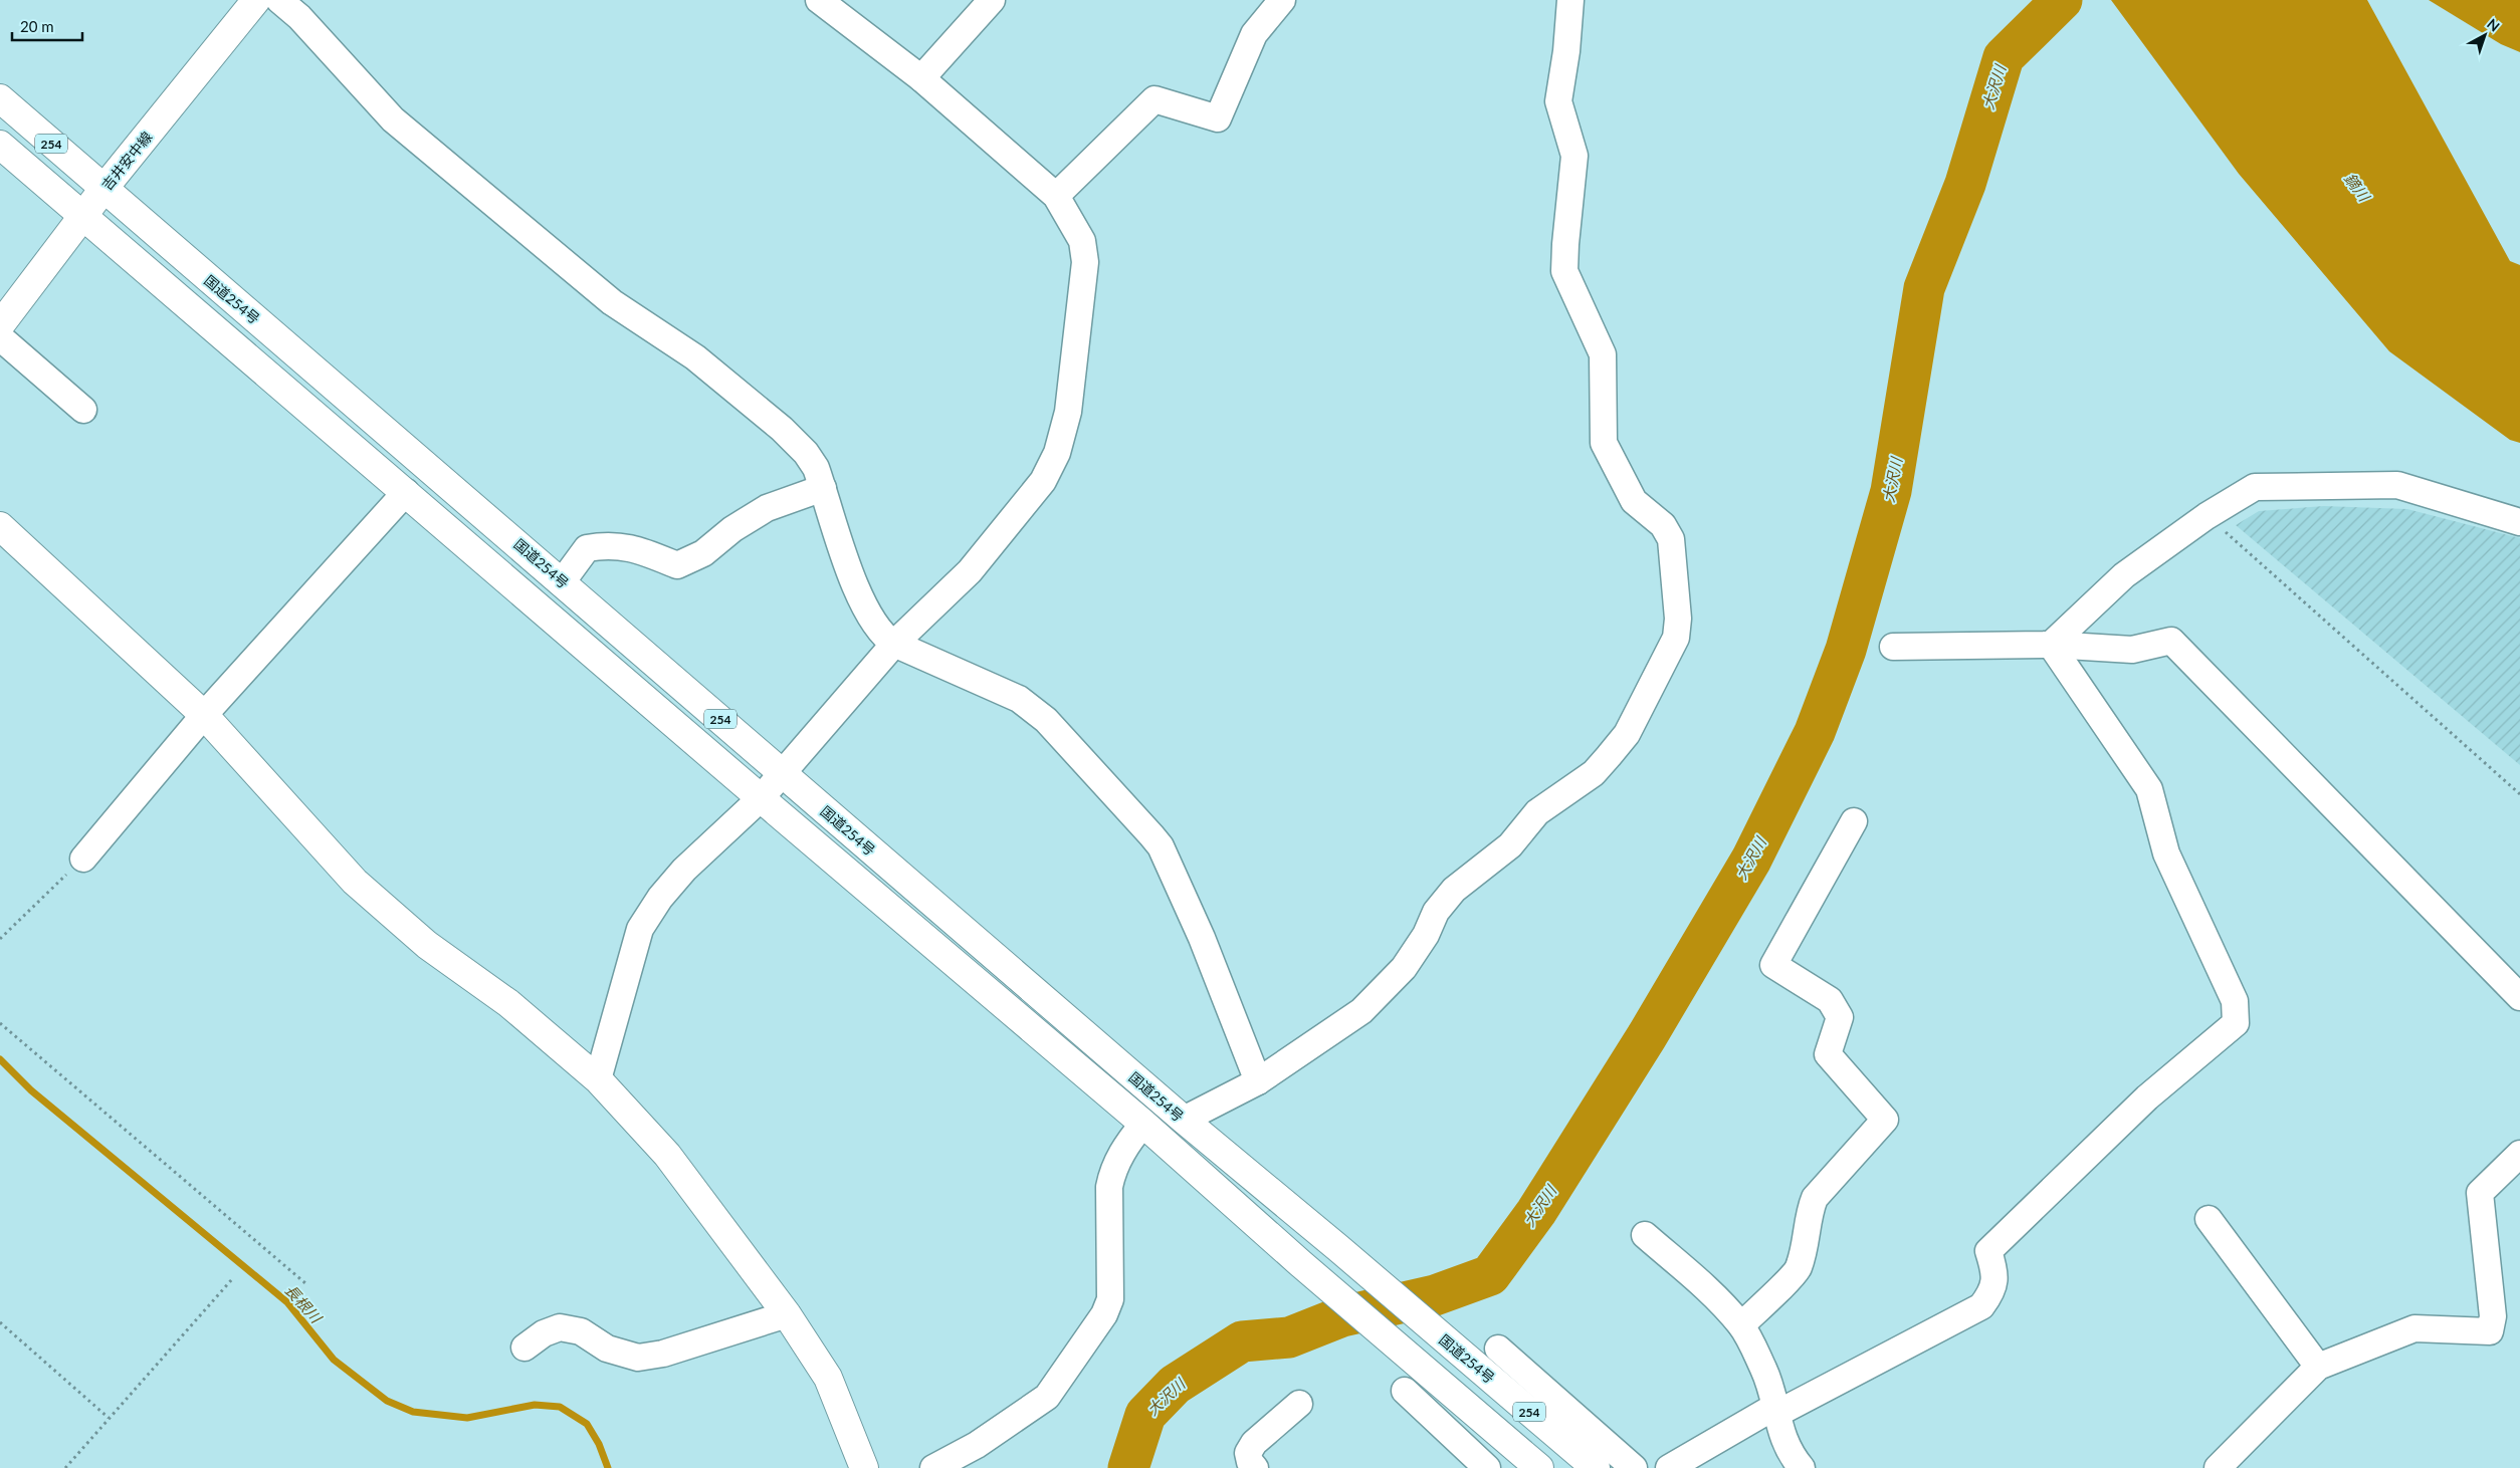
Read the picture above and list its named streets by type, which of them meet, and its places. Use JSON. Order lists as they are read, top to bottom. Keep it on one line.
{"streets":{"main road":["254","吉井安中線","国道254号"]},"crossings":[["254","吉井安中線"],["254","国道254号"],["吉井安中線","国道254号"]],"water":["大沢川","鏑川","長根川"],"scale_bar":"20 m","north":"top right"}
